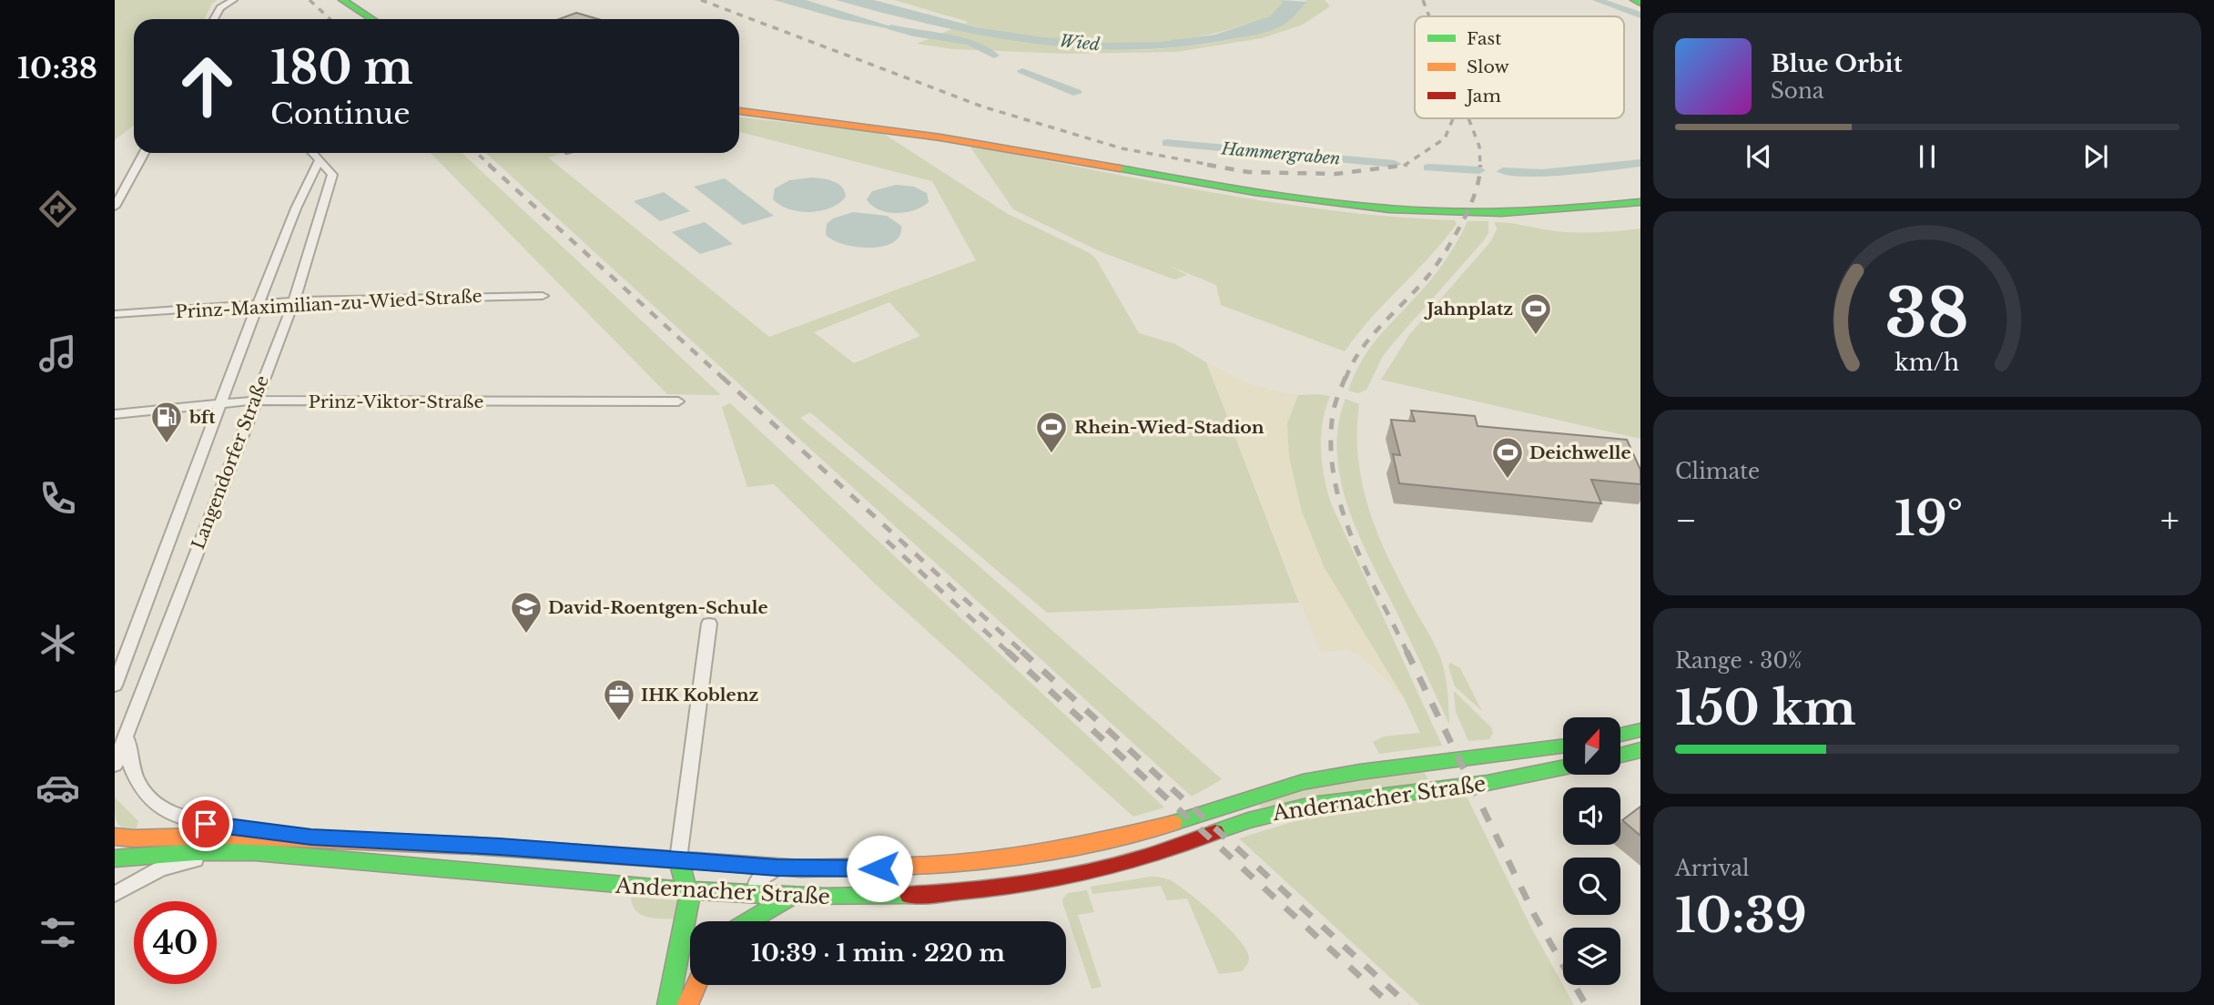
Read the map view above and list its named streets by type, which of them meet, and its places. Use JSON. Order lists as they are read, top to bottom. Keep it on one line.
{"streets":{"street":["Prinz-Maximilian-zu-Wied-Straße","Prinz-Viktor-Straße","Langendorfer Straße","Andernacher Straße"]},"crossings":[["Prinz-Maximilian-zu-Wied-Straße","Langendorfer Straße"],["Prinz-Viktor-Straße","Langendorfer Straße"]],"water":["Wied","Hammergraben"],"places":{"sports":["Jahnplatz","Rhein-Wied-Stadion","Deichwelle"],"fuel station":["bft"],"school or university":["David-Roentgen-Schule"],"office":["IHK Koblenz"]},"legend":["Fast","Slow","Jam"],"north":"top","page":{"tabs":"10:38","turn":["180 m","Continue"],"song":["Blue Orbit","Sona"],"tile":["Climate",["Range · 30%","150 km"],["Arrival","10:39"]],"heat":["−","19°","+"],"limit":"40","trip":"10:39 · 1 min · 220 m","gauge":["38","km/h"]}}
